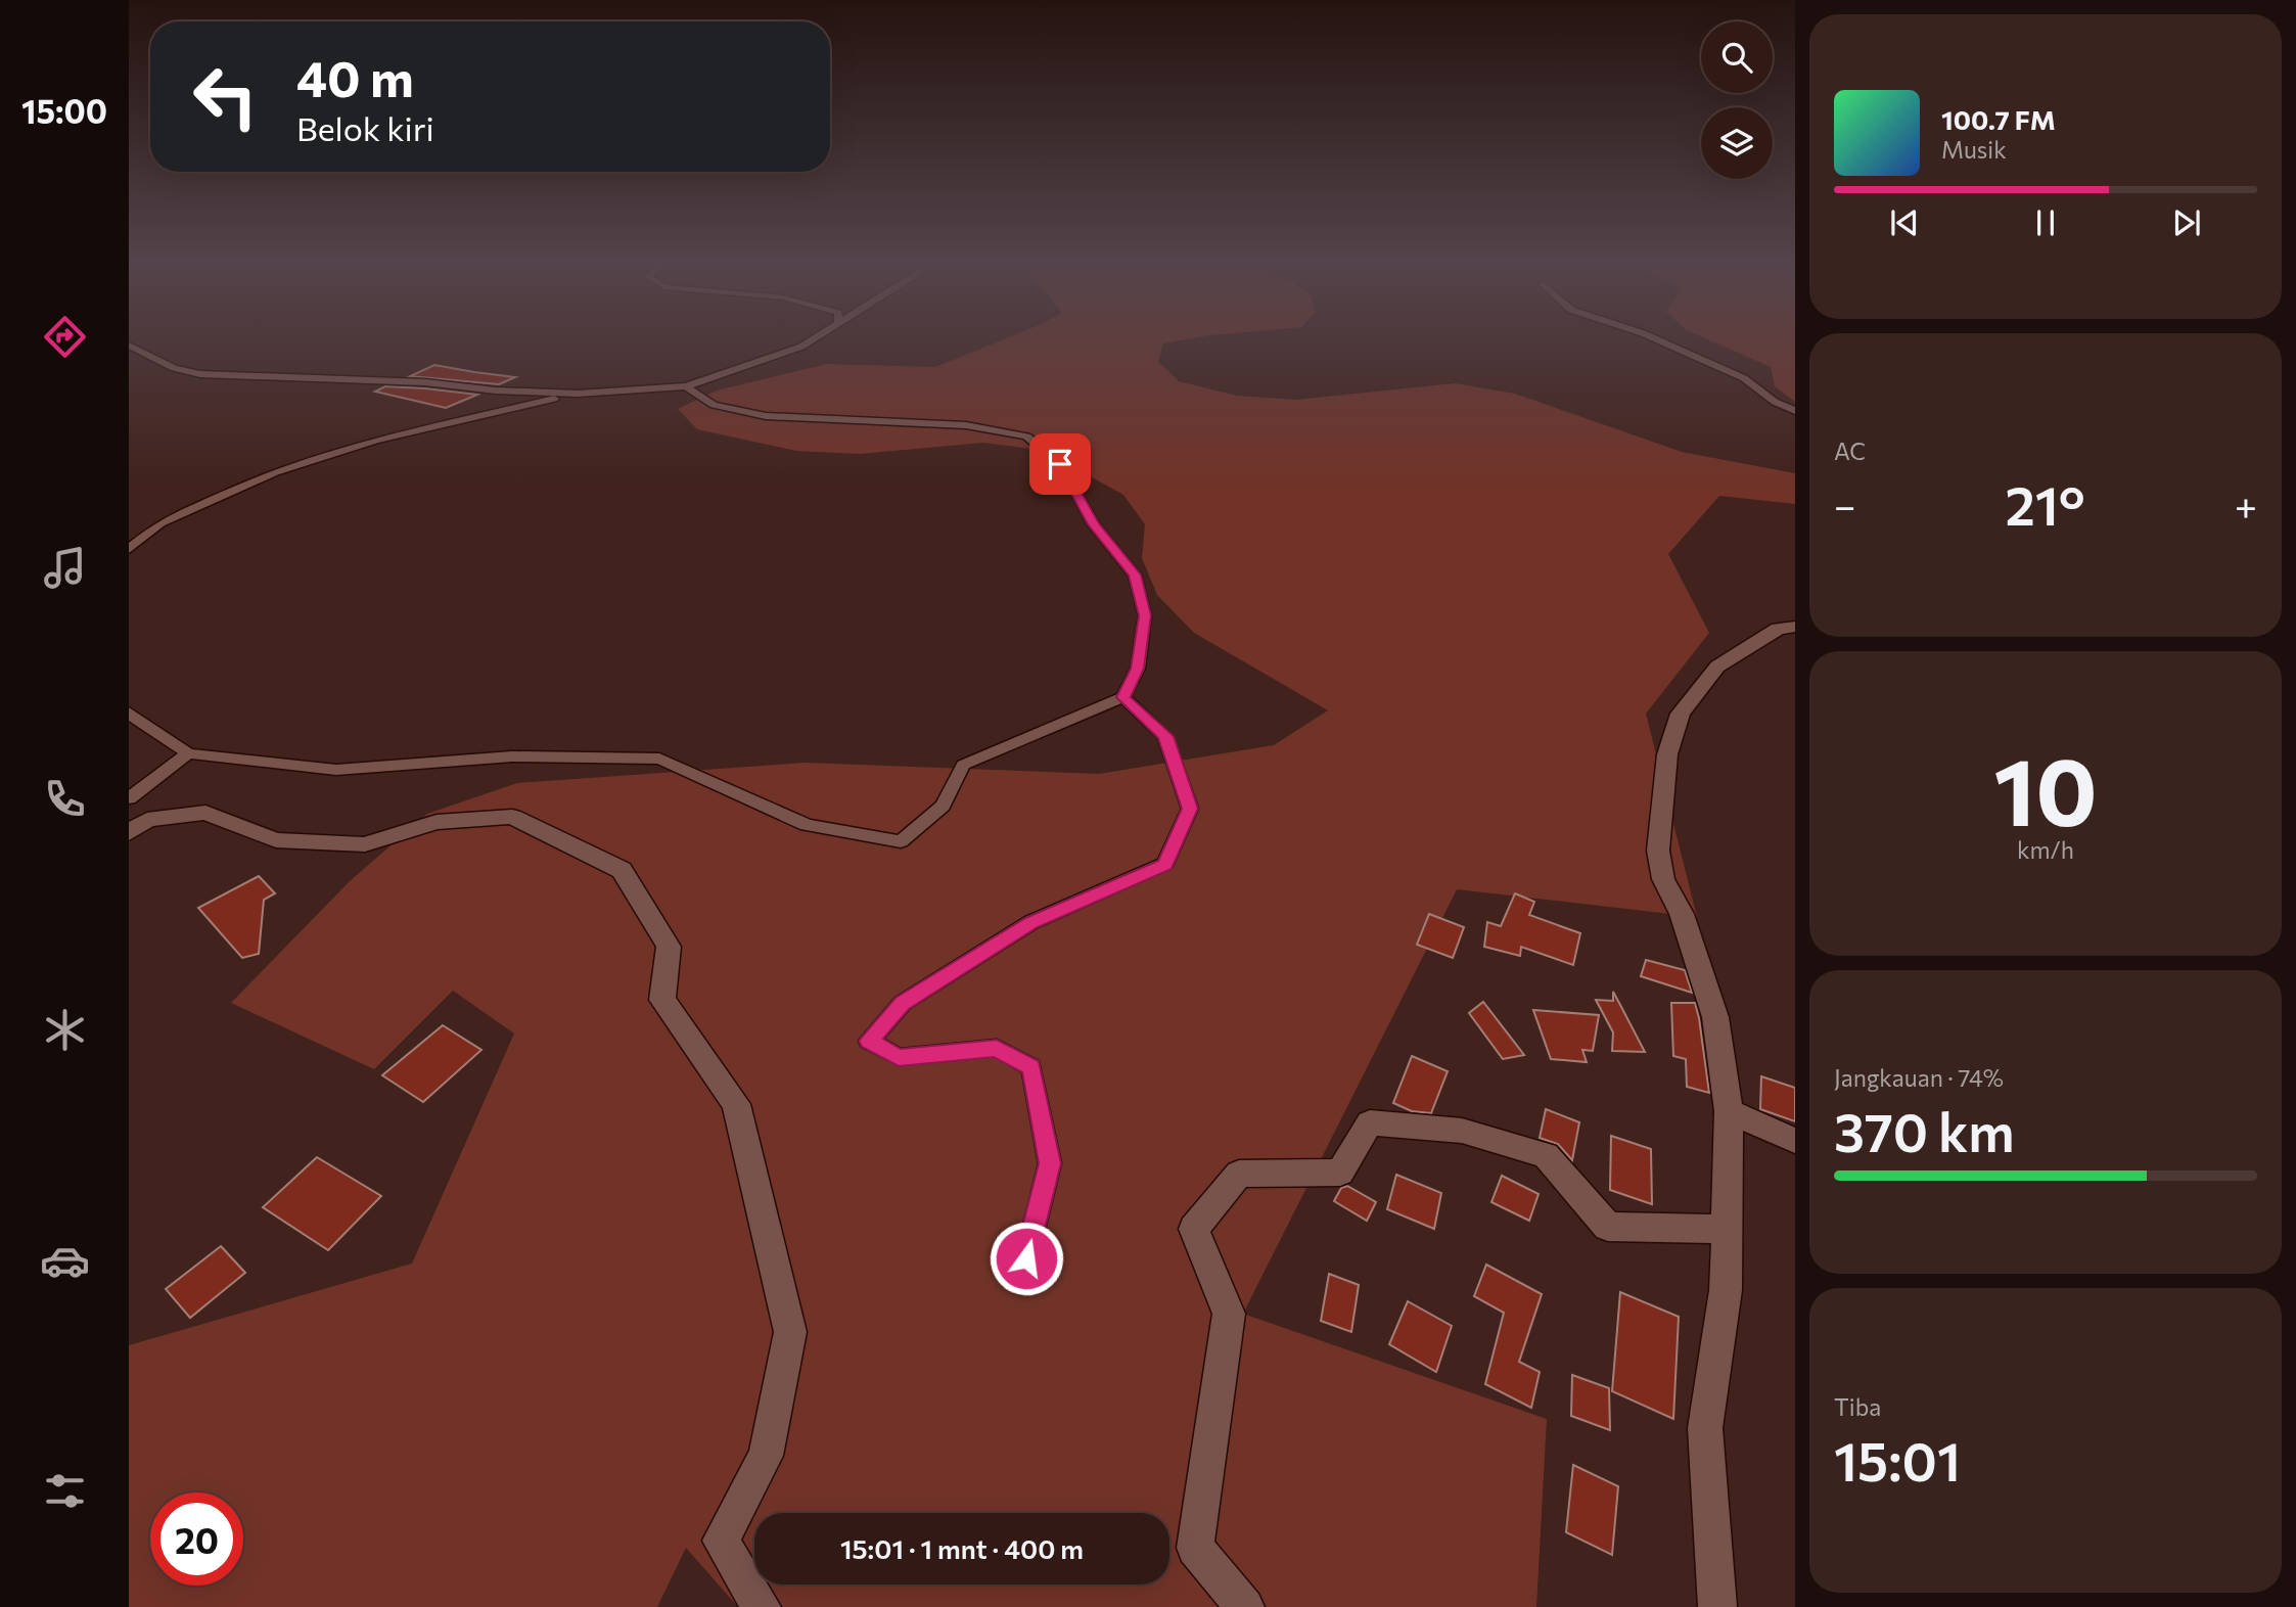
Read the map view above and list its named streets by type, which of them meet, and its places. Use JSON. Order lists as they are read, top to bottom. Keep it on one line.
{"page":{"tabs":"15:00","turn":["40 m","Belok kiri"],"song":["100.7 FM","Musik"],"tile":["AC",["10","km/h"],["Jangkauan · 74%","370 km"],["Tiba","15:01"]],"heat":["−","21°","+"],"limit":"20","trip":"15:01 · 1 mnt · 400 m"}}
